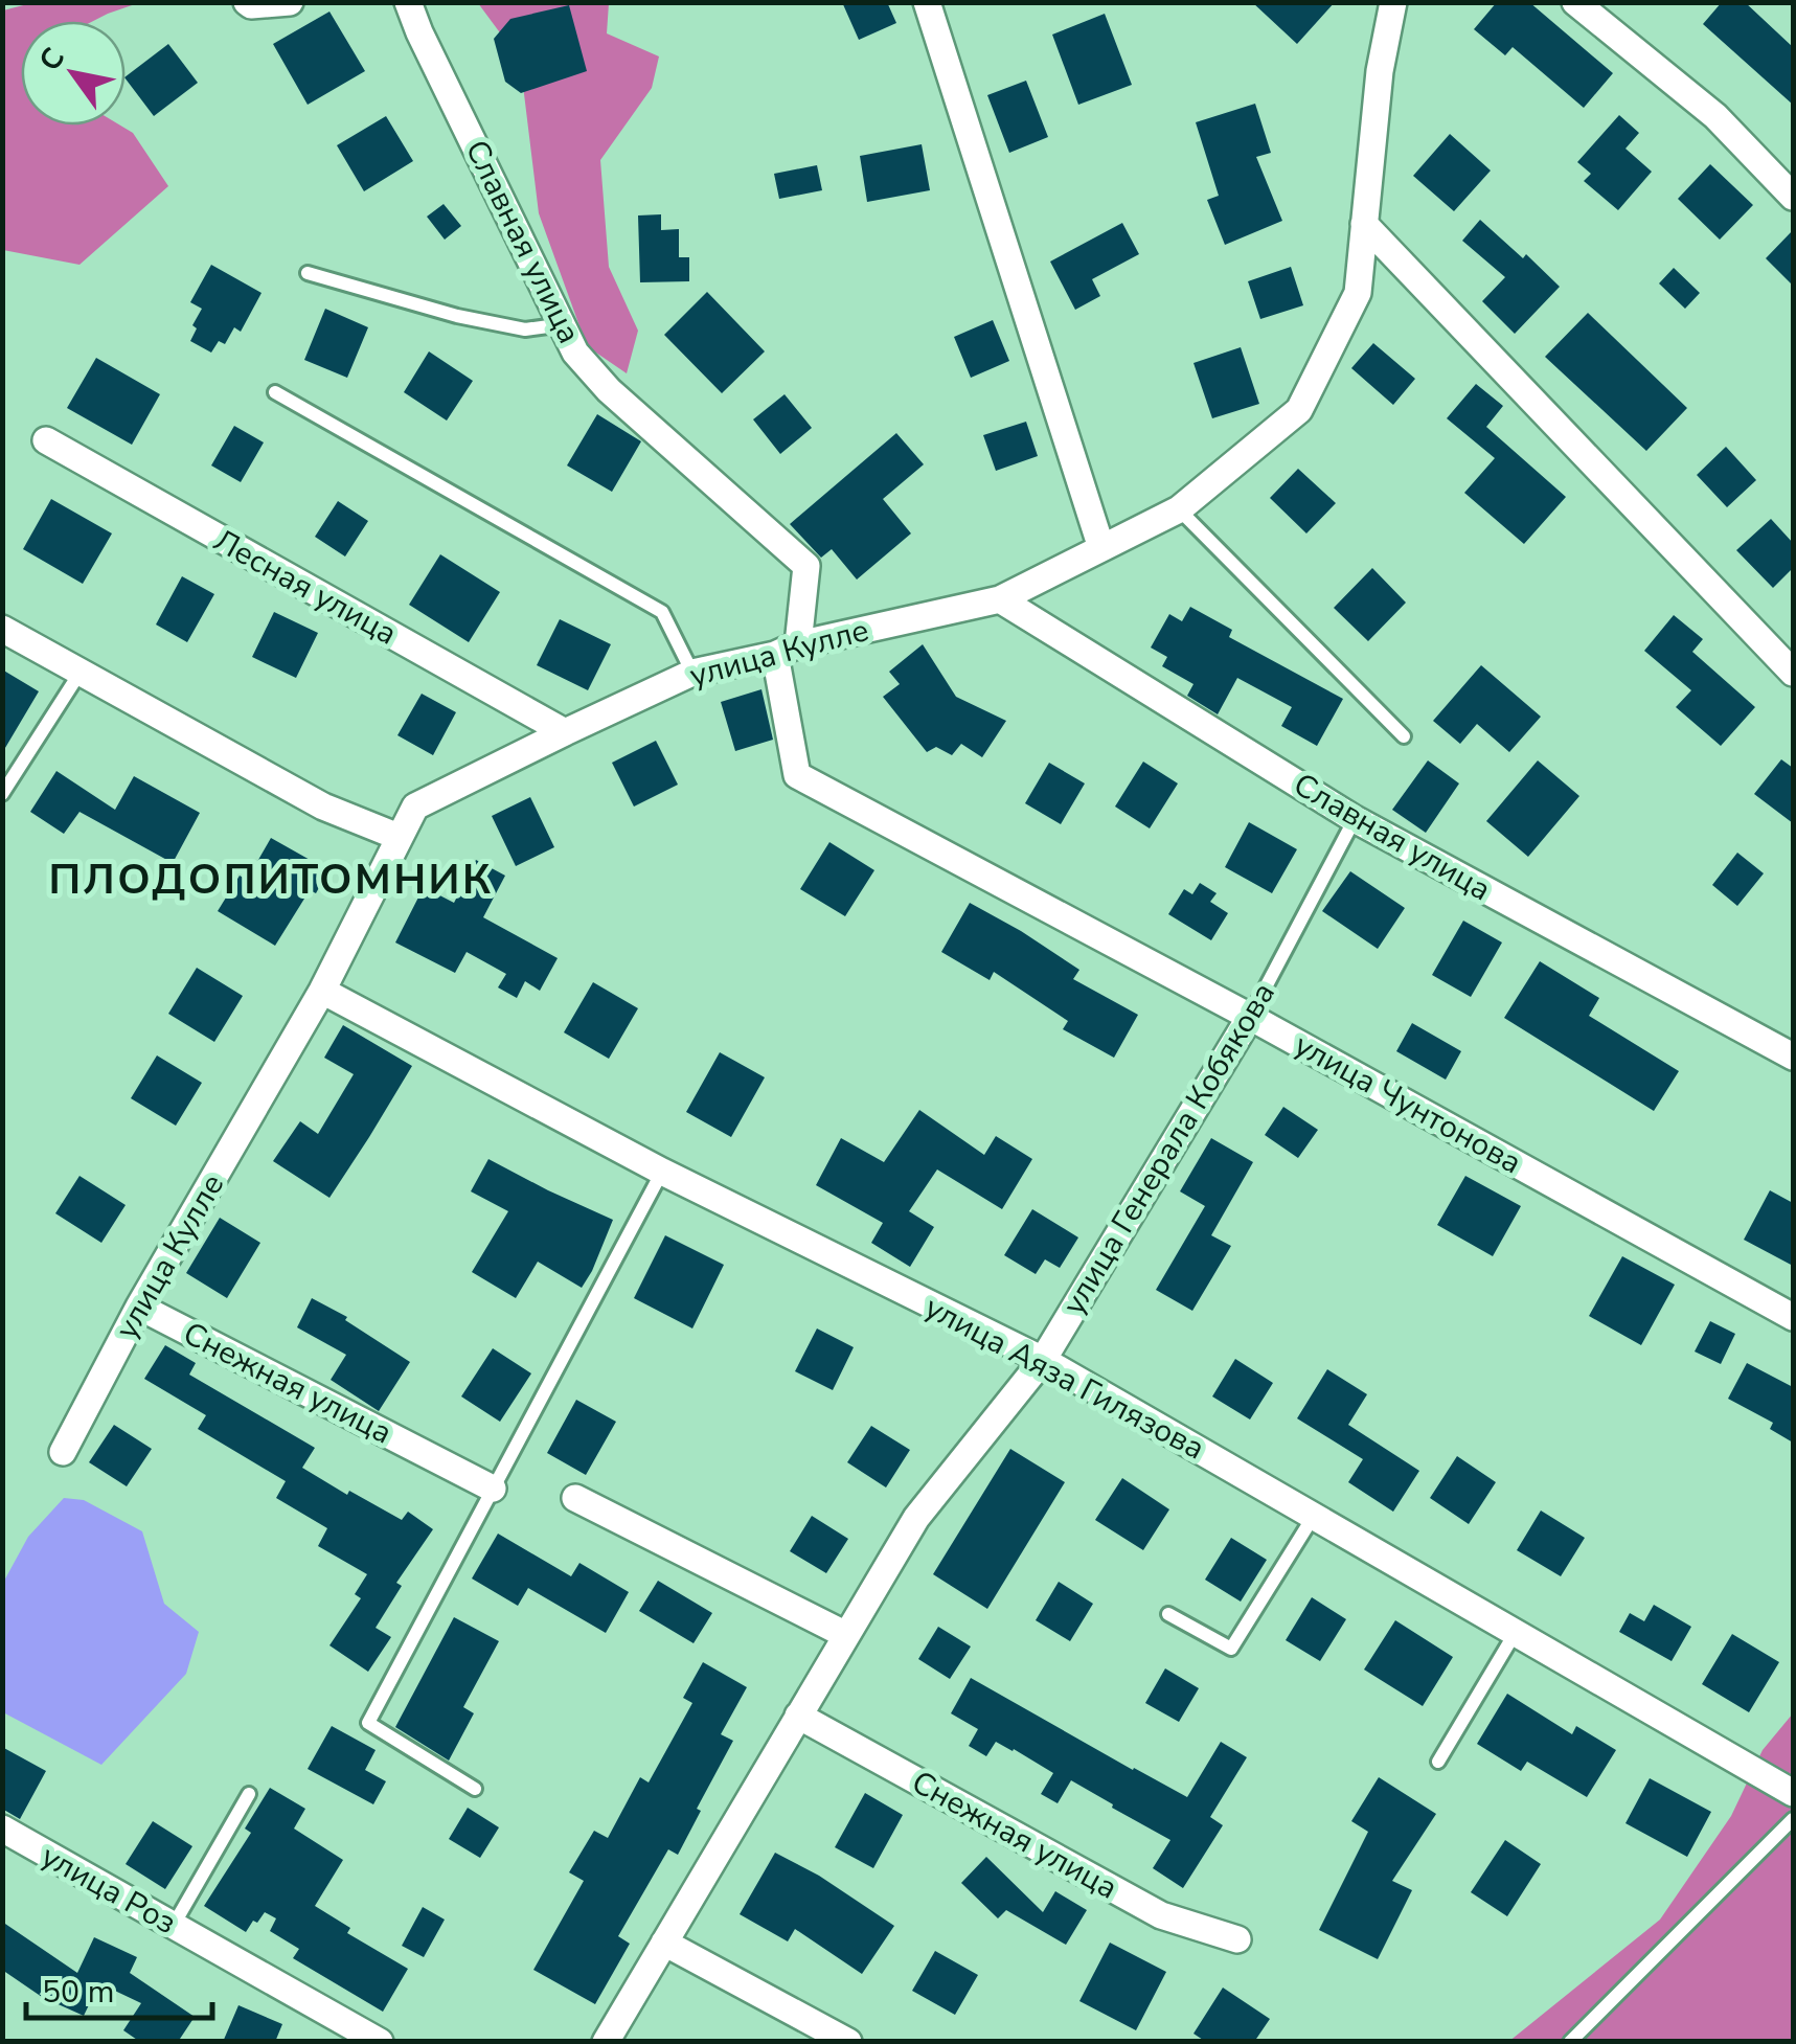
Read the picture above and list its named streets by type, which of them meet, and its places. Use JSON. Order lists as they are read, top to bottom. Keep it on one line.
{"streets":{"street":["Славная улица","Лесная улица","улица Кулле","улица Чунтонова","улица Генерала Кобякова","улица Аяза Гилязова","Снежная улица","улица Роз"]},"crossings":[["Славная улица","улица Кулле"],["Славная улица","улица Чунтонова"],["Славная улица","улица Генерала Кобякова"],["Лесная улица","улица Кулле"],["улица Кулле","улица Чунтонова"],["улица Кулле","улица Аяза Гилязова"],["улица Кулле","Снежная улица"],["улица Чунтонова","улица Генерала Кобякова"],["улица Генерала Кобякова","улица Аяза Гилязова"],["улица Генерала Кобякова","Снежная улица"]],"districts":["ПЛОДОПИТОМНИК"],"scale_bar":"50 m","north":"top left"}
